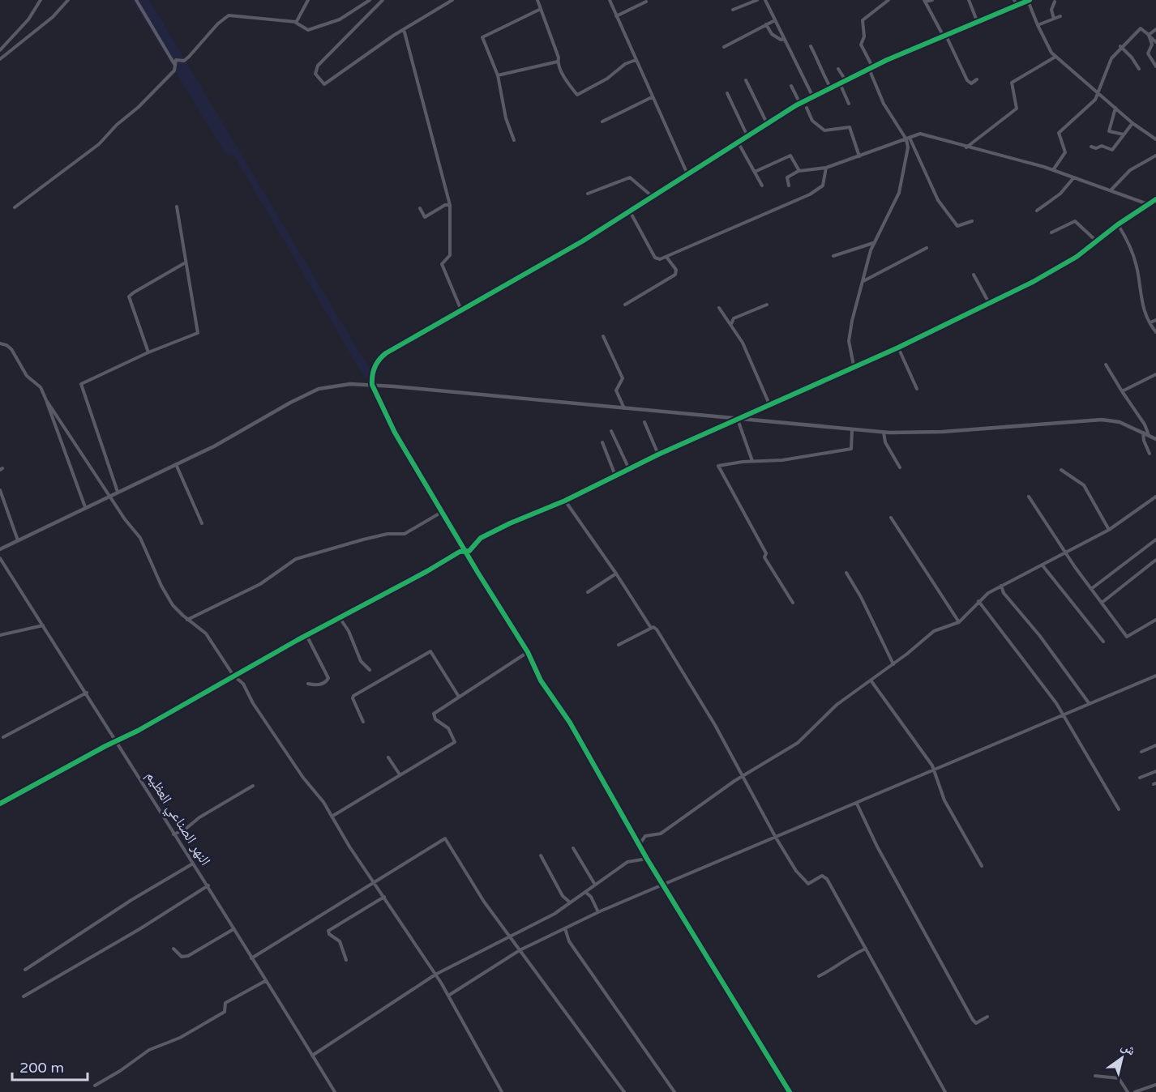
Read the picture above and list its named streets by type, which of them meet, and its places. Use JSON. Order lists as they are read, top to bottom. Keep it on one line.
{"streets":{"street":["النهر الصناعي العظيم"]},"scale_bar":"200 m","north":"top right"}
